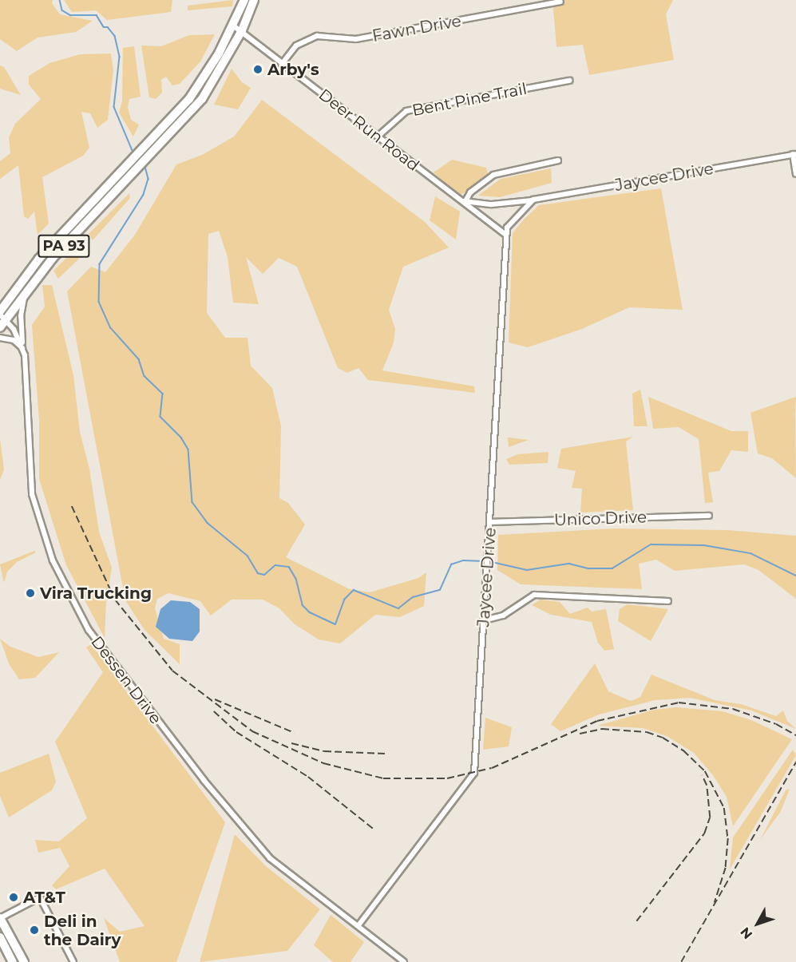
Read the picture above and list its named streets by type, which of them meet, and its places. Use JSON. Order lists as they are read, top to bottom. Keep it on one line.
{"streets":{"highway":["PA 93"],"street":["Fawn Drive","Bent Pine Trail","Deer Run Road","Jaycee Drive","Unico Drive","Dessen Drive"]},"crossings":[["Fawn Drive","Deer Run Road"],["Bent Pine Trail","Deer Run Road"],["Deer Run Road","Jaycee Drive"],["Deer Run Road","PA 93"],["Jaycee Drive","Unico Drive"],["Jaycee Drive","Dessen Drive"],["PA 93","Dessen Drive"]],"places":["Arby's","Vira Trucking","AT&T","Deli in the Dairy"],"north":"bottom left"}
